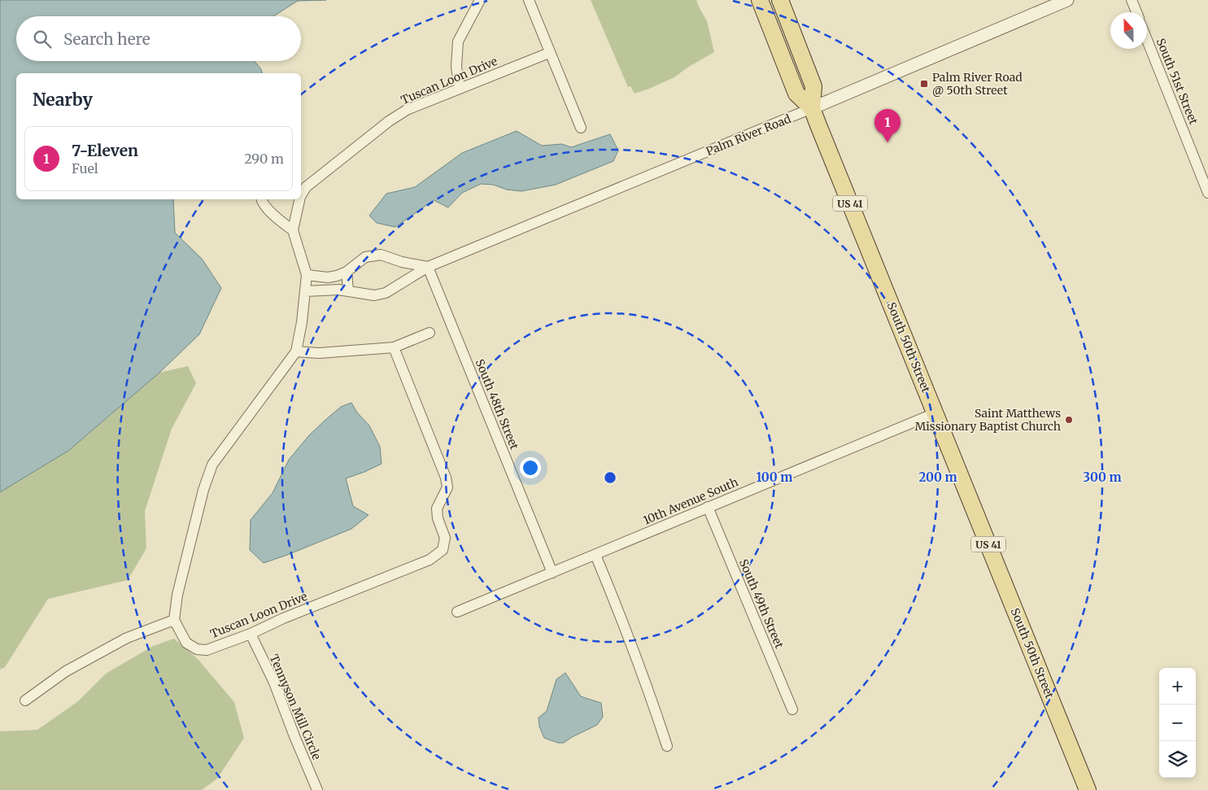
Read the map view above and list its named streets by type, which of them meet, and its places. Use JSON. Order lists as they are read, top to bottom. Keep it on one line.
{"streets":{"main road":["US 41","South 50th Street"],"street":["Tuscan Loon Drive","South 51st Street","Palm River Road","South 48th Street","10th Avenue South","South 49th Street","Tennyson Mill Circle"]},"crossings":[["Tuscan Loon Drive","Palm River Road"],["Tuscan Loon Drive","Tennyson Mill Circle"],["Palm River Road","South 50th Street"],["Palm River Road","South 48th Street"],["South 50th Street","10th Avenue South"],["South 48th Street","10th Avenue South"],["10th Avenue South","South 49th Street"]],"places":{"transit":["Palm River Road @ 50th Street"],"other":["Saint Matthews Missionary Baptist Church"]},"north":"top","page":{"search":"Search here","heading":"Nearby","pins":"1","list":[{"mark":"1","name":"7-Eleven","note":"Fuel","value":"290 m"}],"map_buttons":["+","−"]},"rings":["100 m","200 m","300 m"]}
